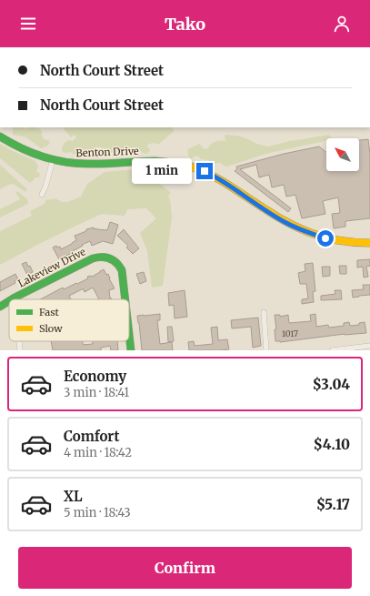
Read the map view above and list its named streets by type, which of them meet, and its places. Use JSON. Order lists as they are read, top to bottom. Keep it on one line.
{"streets":{"street":["Benton Drive","Lakeview Drive"]},"house_numbers":["1017"],"legend":["Fast","Slow"],"north":"top left","page":{"header":"Tako","banner":["North Court Street","North Court Street"],"bubble":"1 min","list":[{"name":"Economy","note":"3 min · 18:41","value":"$3.04"},{"name":"Comfort","note":"4 min · 18:42","value":"$4.10"},{"name":"XL","note":"5 min · 18:43","value":"$5.17"}],"buttons":"Confirm"}}
